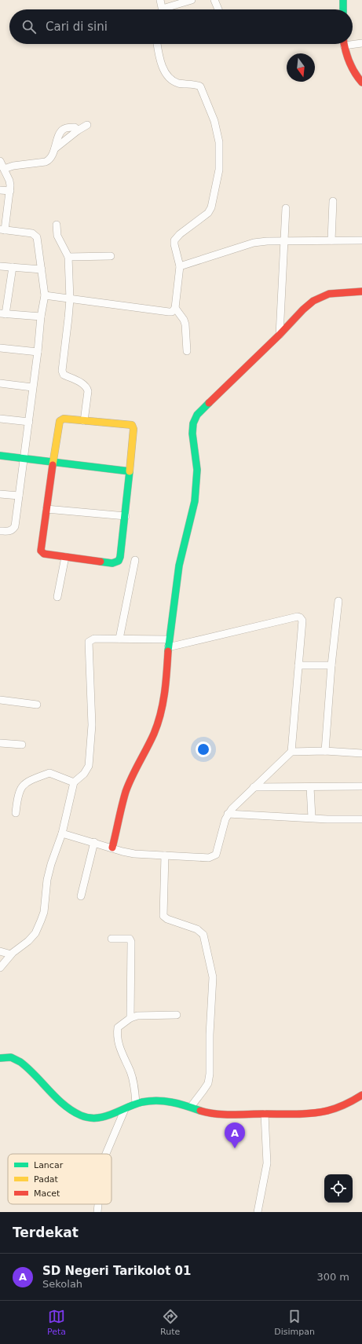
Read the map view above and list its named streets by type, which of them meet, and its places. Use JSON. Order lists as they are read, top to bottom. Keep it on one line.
{"legend":["Lancar","Padat","Macet"],"north":"bottom","page":{"search":"Cari di sini","pins":"A","heading":"Terdekat","list":[{"mark":"A","name":"SD Negeri Tarikolot 01","note":"Sekolah","value":"300 m"}],"nav":["Peta","Rute","Disimpan"]}}
